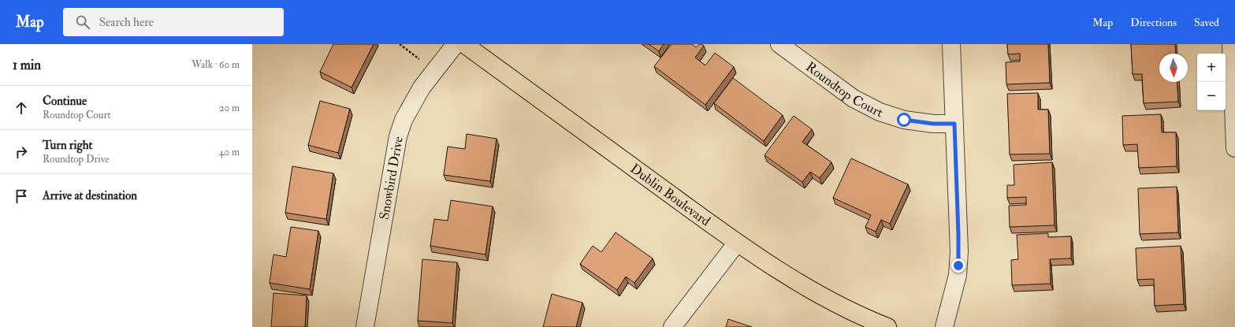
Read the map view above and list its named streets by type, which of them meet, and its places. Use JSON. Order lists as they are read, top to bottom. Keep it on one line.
{"streets":{"main road":["Dublin Boulevard"],"street":["Roundtop Court","Snowbird Drive"]},"north":"bottom","page":{"header":"Map","search":"Search here","nav":["Map","Directions","Saved"],"heading":["1 min","Walk · 60 m"],"map_buttons":["+","−"],"list":[["Continue","Roundtop Court","20 m"],["Turn right","Roundtop Drive","40 m"],"Arrive at destination"]}}
